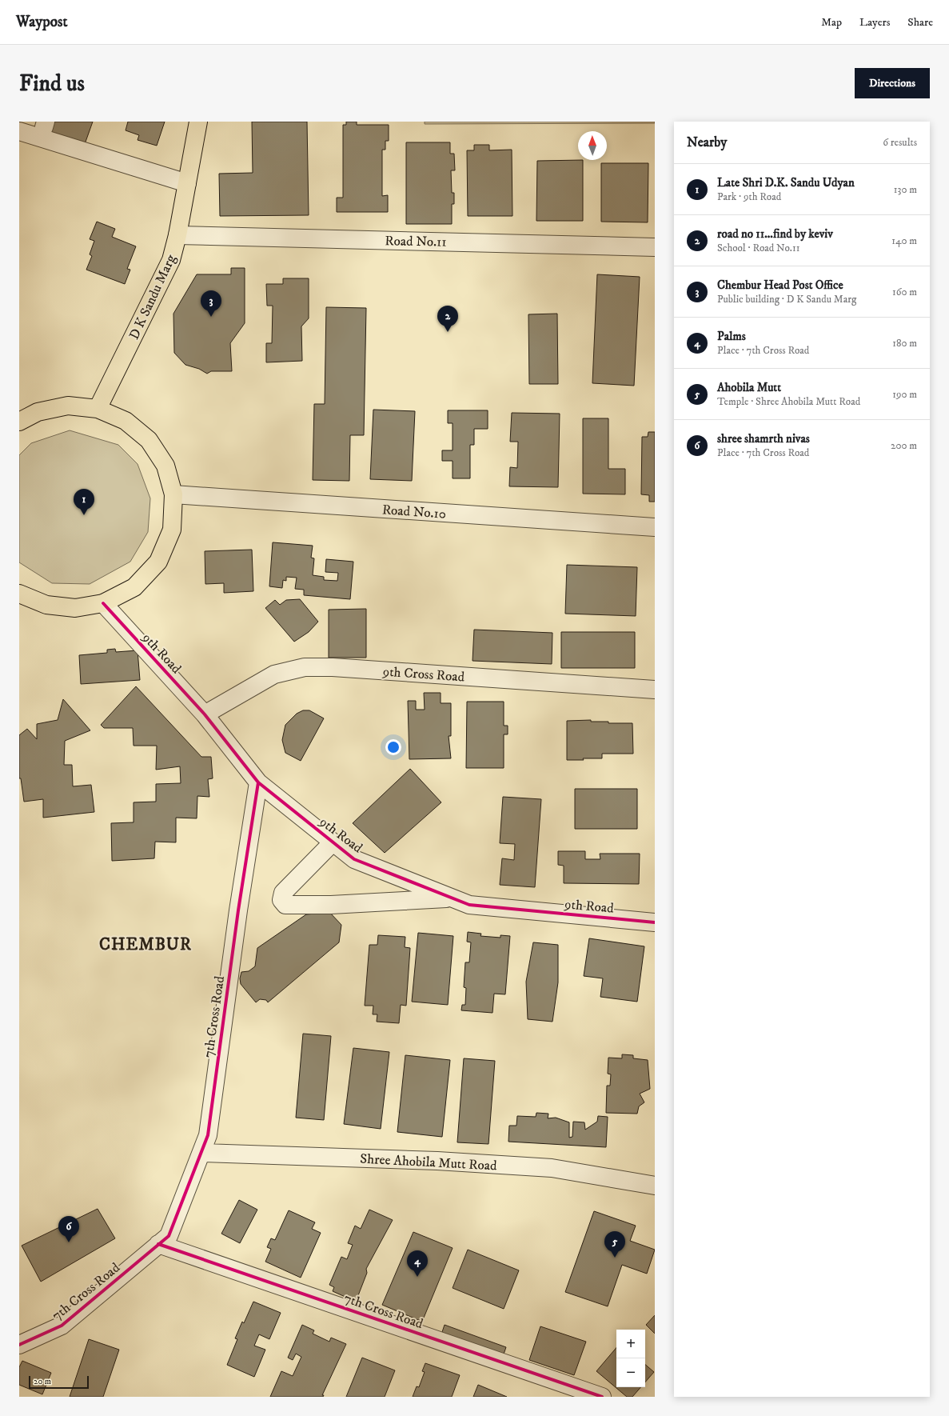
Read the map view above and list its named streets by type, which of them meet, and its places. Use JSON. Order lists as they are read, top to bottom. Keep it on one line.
{"streets":{"main road":["D K Sandu Marg"],"street":["Road No.11","Road No.10","9th Road","9th Cross Road","7th Cross Road","Shree Ahobila Mutt Road"]},"crossings":[["Road No.11","D K Sandu Marg"],["9th Road","9th Cross Road"],["9th Road","7th Cross Road"],["7th Cross Road","Shree Ahobila Mutt Road"]],"districts":["CHEMBUR"],"scale_bar":"20 m","north":"top","page":{"header":"Waypost","nav":["Map","Layers","Share"],"buttons":"Directions","title":"Find us","heading":["Nearby","6 results"],"list":[{"mark":"1","name":"Late Shri D.K. Sandu Udyan","note":"Park · 9th Road","value":"130 m"},{"mark":"2","name":"road no 11...find by keviv","note":"School · Road No.11","value":"140 m"},{"mark":"3","name":"Chembur Head Post Office","note":"Public building · D K Sandu Marg","value":"160 m"},{"mark":"4","name":"Palms","note":"Place · 7th Cross Road","value":"180 m"},{"mark":"5","name":"Ahobila Mutt","note":"Temple · Shree Ahobila Mutt Road","value":"190 m"},{"mark":"6","name":"shree shamrth nivas","note":"Place · 7th Cross Road","value":"200 m"}],"pins":["3","2","1","6","5","4"],"map_buttons":["+","−"],"scale":"20 m"}}
